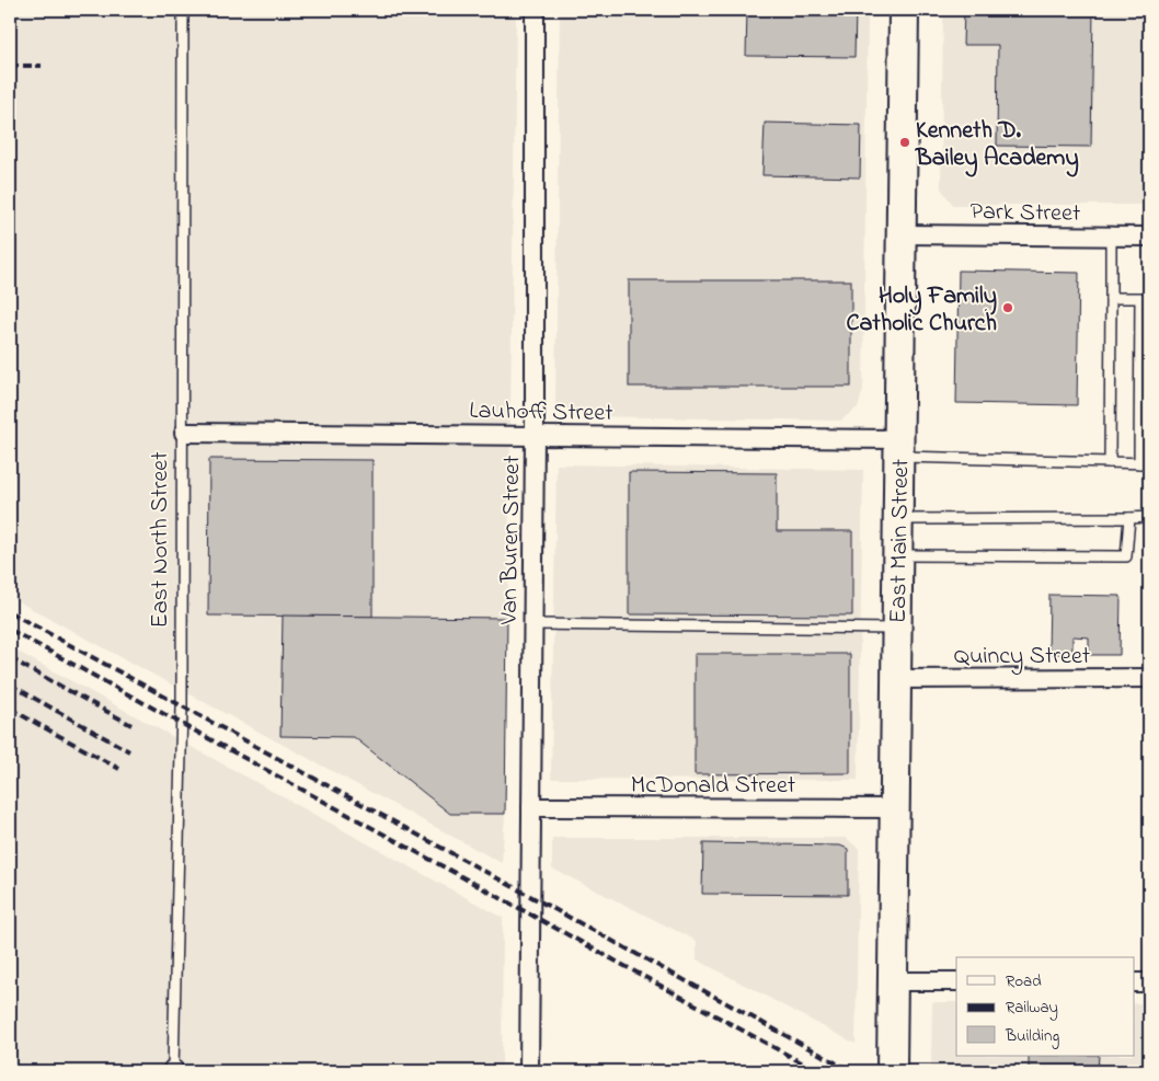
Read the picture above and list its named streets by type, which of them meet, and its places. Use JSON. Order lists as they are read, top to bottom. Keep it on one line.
{"streets":{"main road":["East Main Street"],"street":["Park Street","Lauhoff Street","Van Buren Street","Quincy Street","McDonald Street"],"lane":["East North Street"]},"crossings":[["Park Street","East Main Street"],["Lauhoff Street","East North Street"],["Lauhoff Street","Van Buren Street"],["Lauhoff Street","East Main Street"],["Van Buren Street","McDonald Street"],["East Main Street","Quincy Street"],["East Main Street","McDonald Street"]],"places":["Kenneth D. Bailey Academy","Holy Family Catholic Church"],"legend":["Road","Railway","Building"]}
